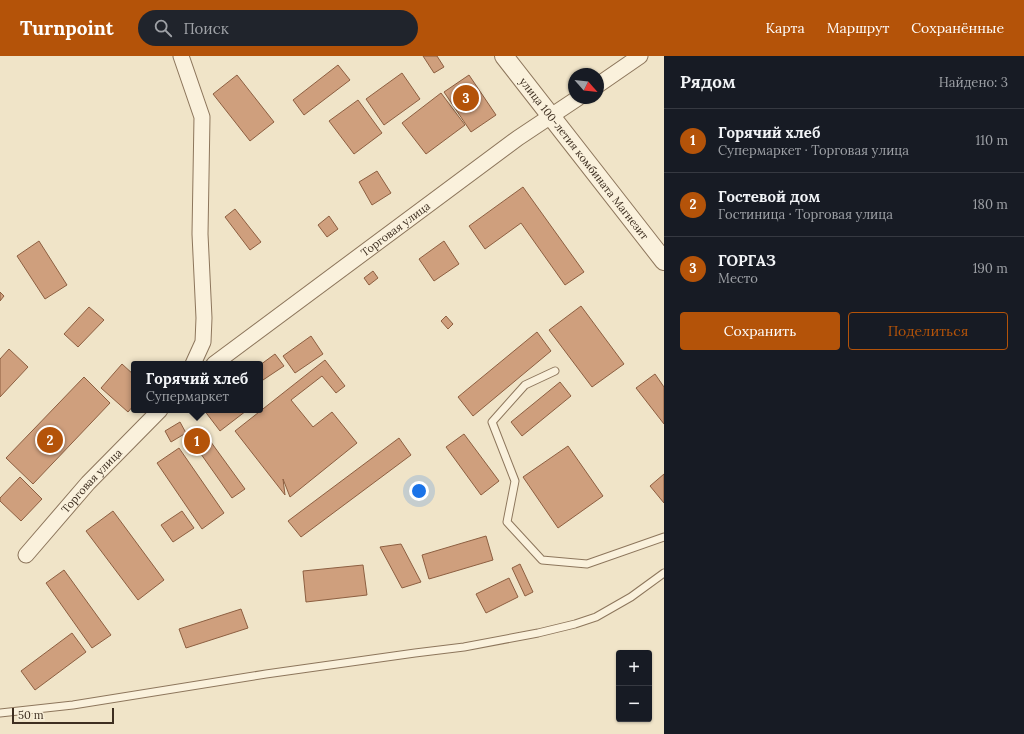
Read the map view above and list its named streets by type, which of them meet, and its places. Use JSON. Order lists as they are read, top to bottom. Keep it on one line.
{"streets":{"street":["улица 100-летия комбината Магнезит","Торговая улица"]},"crossings":[["улица 100-летия комбината Магнезит","Торговая улица"]],"scale_bar":"50 m","north":"bottom right","page":{"header":"Turnpoint","search":"Поиск","nav":["Карта","Маршрут","Сохранённые"],"heading":["Рядом","Найдено: 3"],"pins":["3","2","1"],"list":[{"mark":"1","name":"Горячий хлеб","note":"Супермаркет · Торговая улица","value":"110 m"},{"mark":"2","name":"Гостевой дом","note":"Гостиница · Торговая улица","value":"180 m"},{"mark":"3","name":"ГОРГАЗ","note":"Место","value":"190 m"}],"buttons":["Сохранить","Поделиться"],"popup":["Горячий хлеб","Супермаркет"],"map_buttons":["+","−"],"scale":"50 m"}}
